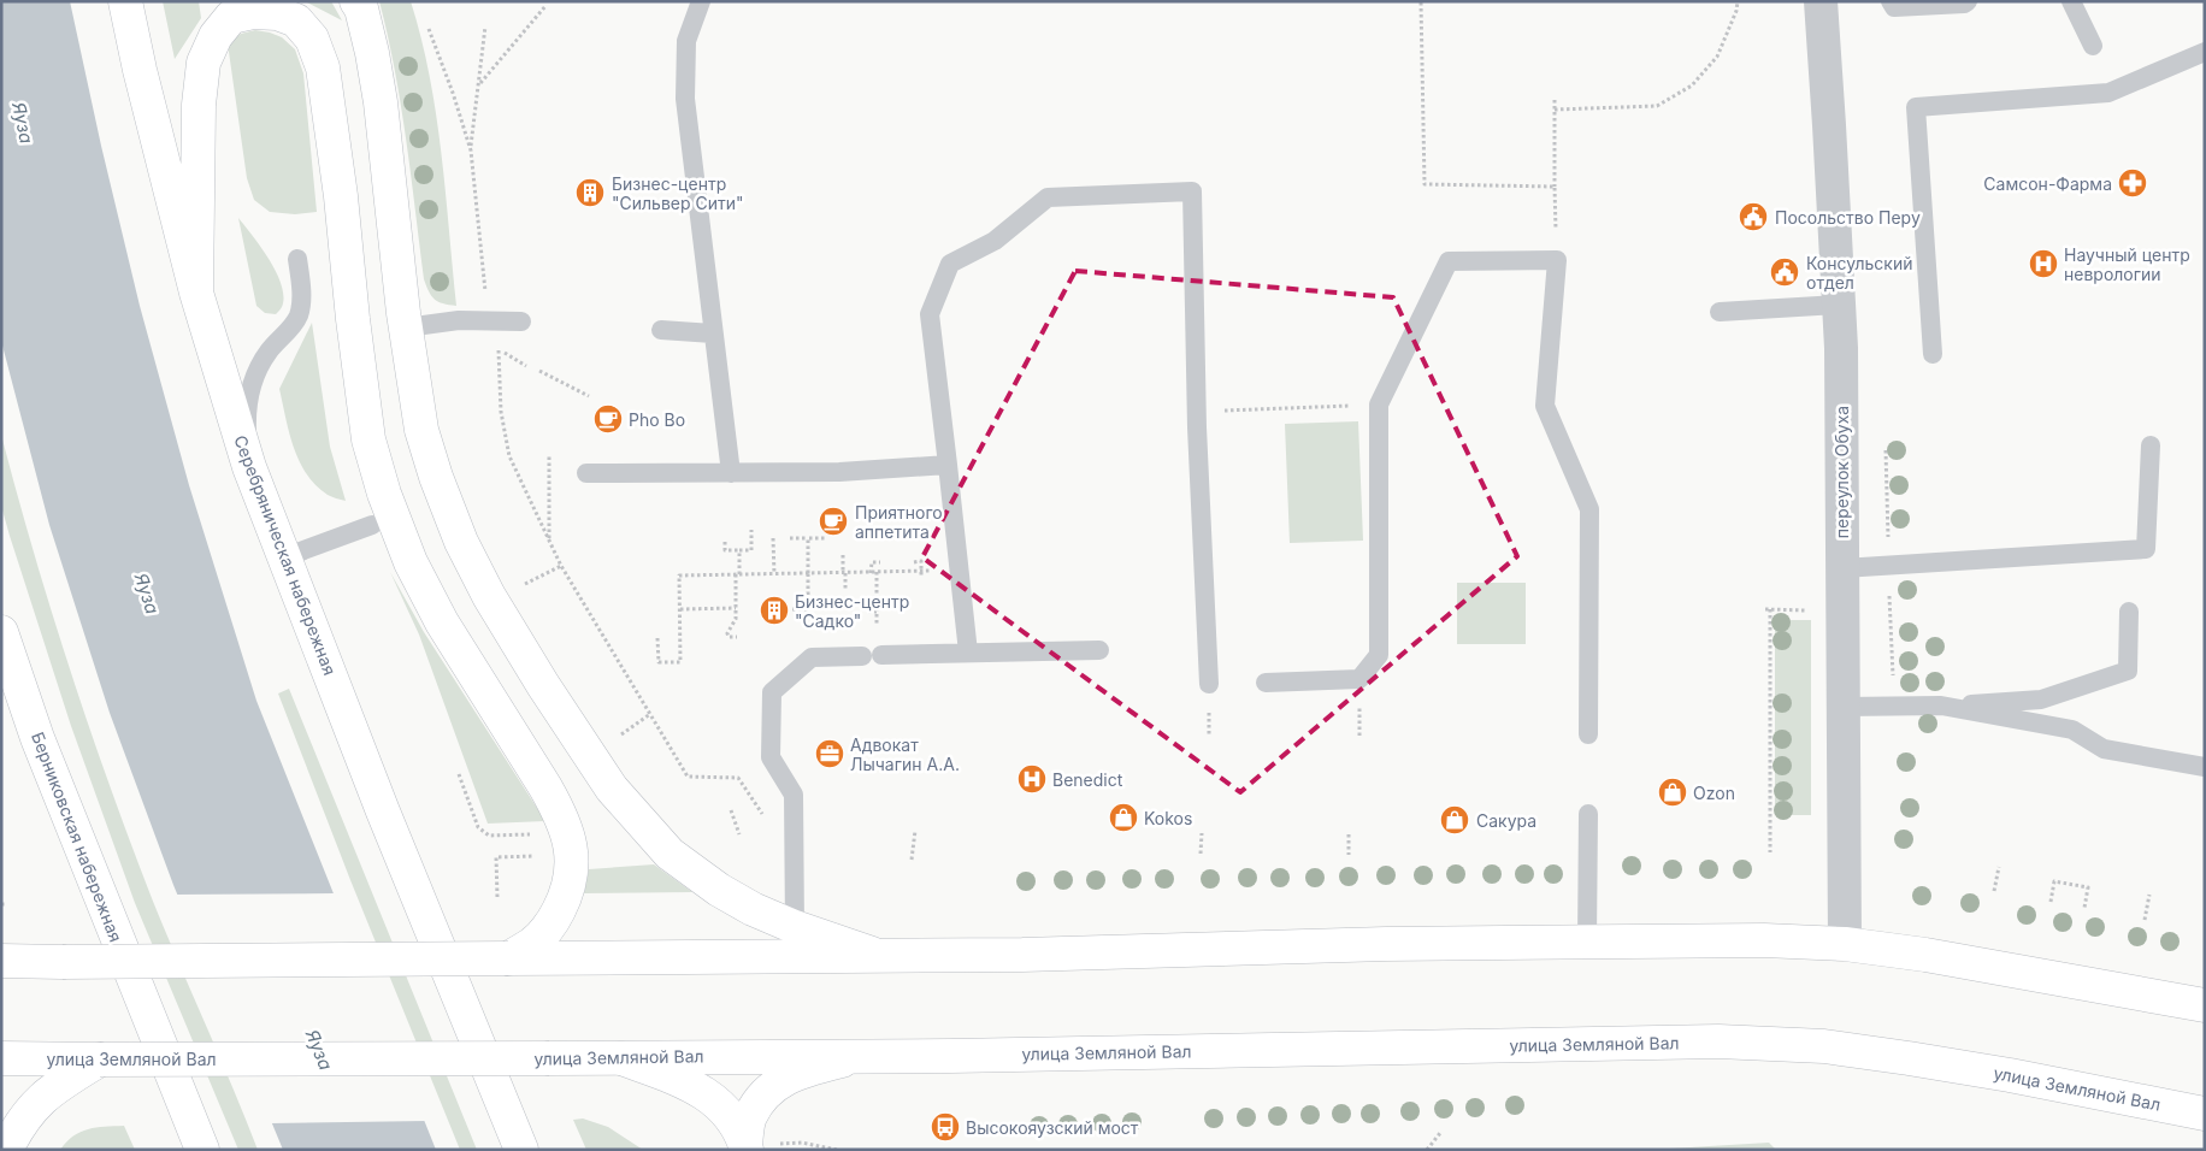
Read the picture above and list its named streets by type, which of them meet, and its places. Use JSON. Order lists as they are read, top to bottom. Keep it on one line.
{"streets":{"main road":["Серебряническая набережная","Берниковская набережная","улица Земляной Вал"],"street":["переулок Обуха"]},"water":["Яуза"],"places":{"pharmacy":["Самсон-Фарма"],"building":["Бизнес-центр \"Сильвер Сити\"","Бизнес-центр \"Садко\""],"public building":["Посольство Перу","Консульский отдел"],"hospital":["Научный центр неврологии","Benedict"],"cafe":["Pho Bo","Приятного аппетита"],"office":["Адвокат Лычагин А.А."],"shop":["Ozon","Kokos","Сакура"],"bus stop":["Высокояузский мост"]}}
